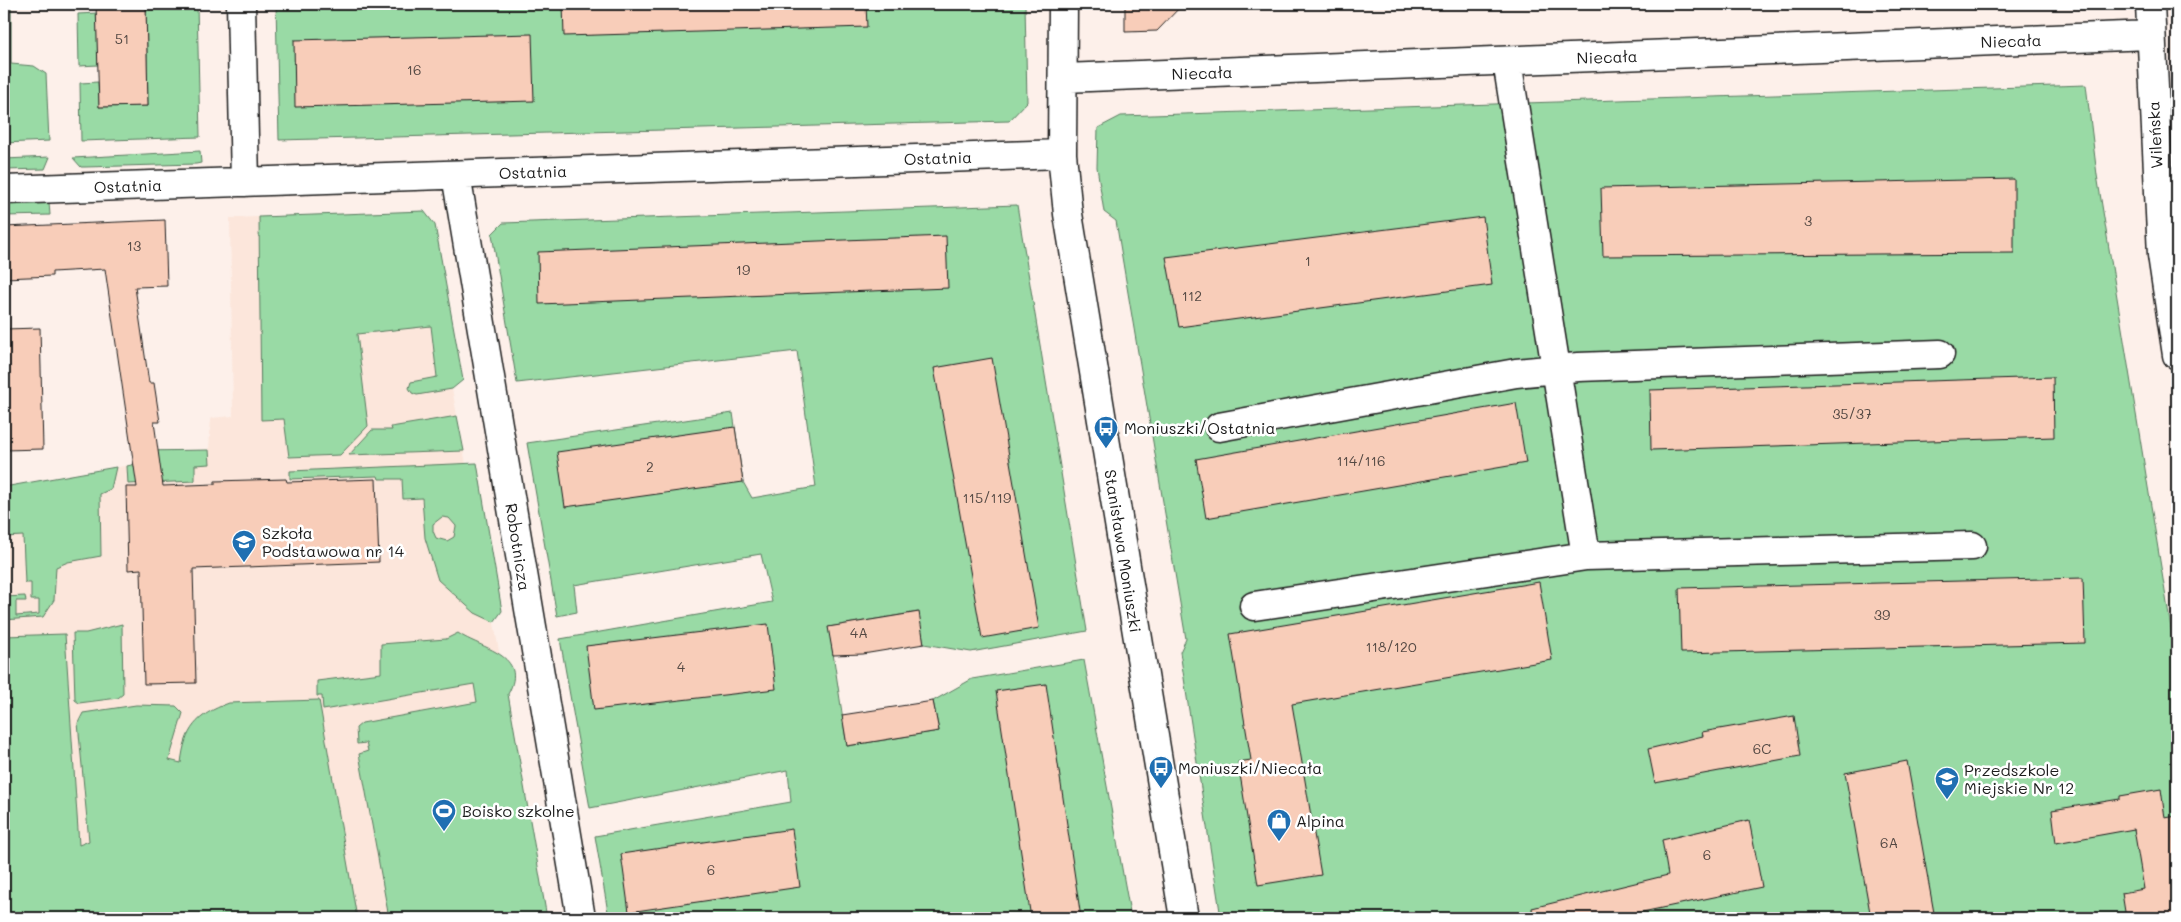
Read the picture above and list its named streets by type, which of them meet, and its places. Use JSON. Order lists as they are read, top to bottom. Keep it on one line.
{"streets":{"street":["Niecała","Wileńska","Ostatnia","Robotnicza","Stanisława Moniuszki"]},"crossings":[["Niecała","Wileńska"],["Niecała","Stanisława Moniuszki"],["Ostatnia","Robotnicza"],["Ostatnia","Stanisława Moniuszki"]],"places":{"bus stop":["Moniuszki/Ostatnia","Moniuszki/Niecała"],"school or university":["Szkoła Podstawowa nr 14","Przedszkole Miejskie Nr 12"],"sports":["Boisko szkolne"],"shop":["Alpina"]},"house_numbers":["51","16","3","13","1","19","112","35/37","114/116","2","115/119","39","4A","118/120","4","6C","6A","6","6"]}
